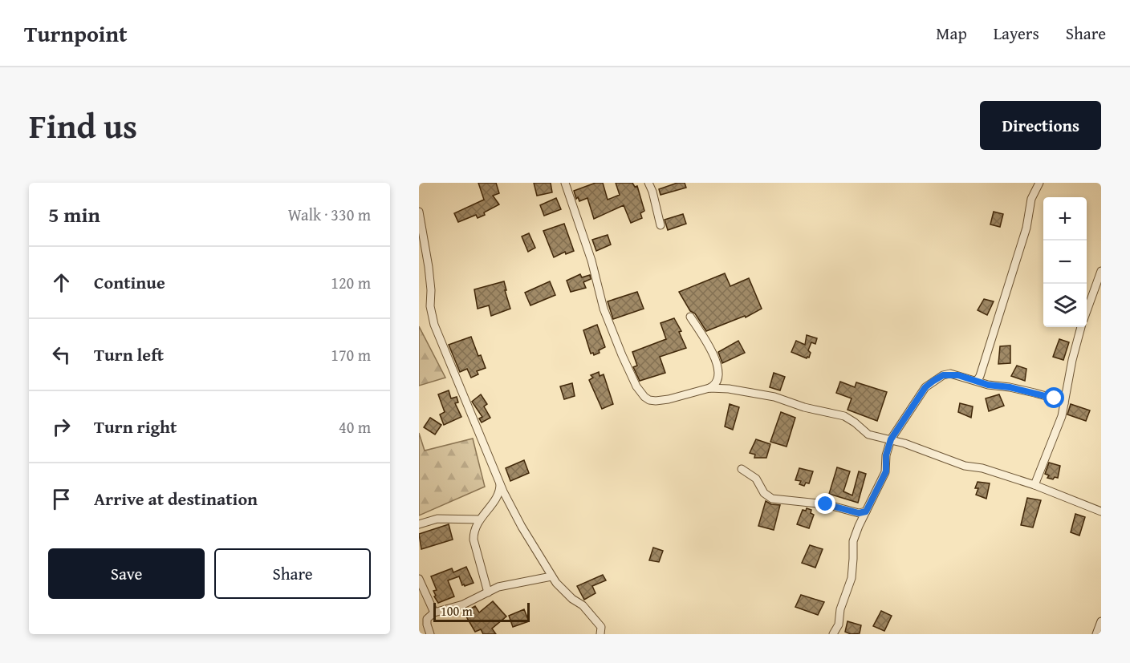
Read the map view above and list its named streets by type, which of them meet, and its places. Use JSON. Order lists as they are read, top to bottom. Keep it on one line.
{"scale_bar":"100 m","page":{"header":"Turnpoint","nav":["Map","Layers","Share"],"title":"Find us","buttons":["Directions",["Save","Share"]],"heading":["5 min","Walk · 330 m"],"map_buttons":["+","−"],"list":[["Continue","120 m"],["Turn left","170 m"],["Turn right","40 m"],"Arrive at destination"],"scale":"100 m"}}
